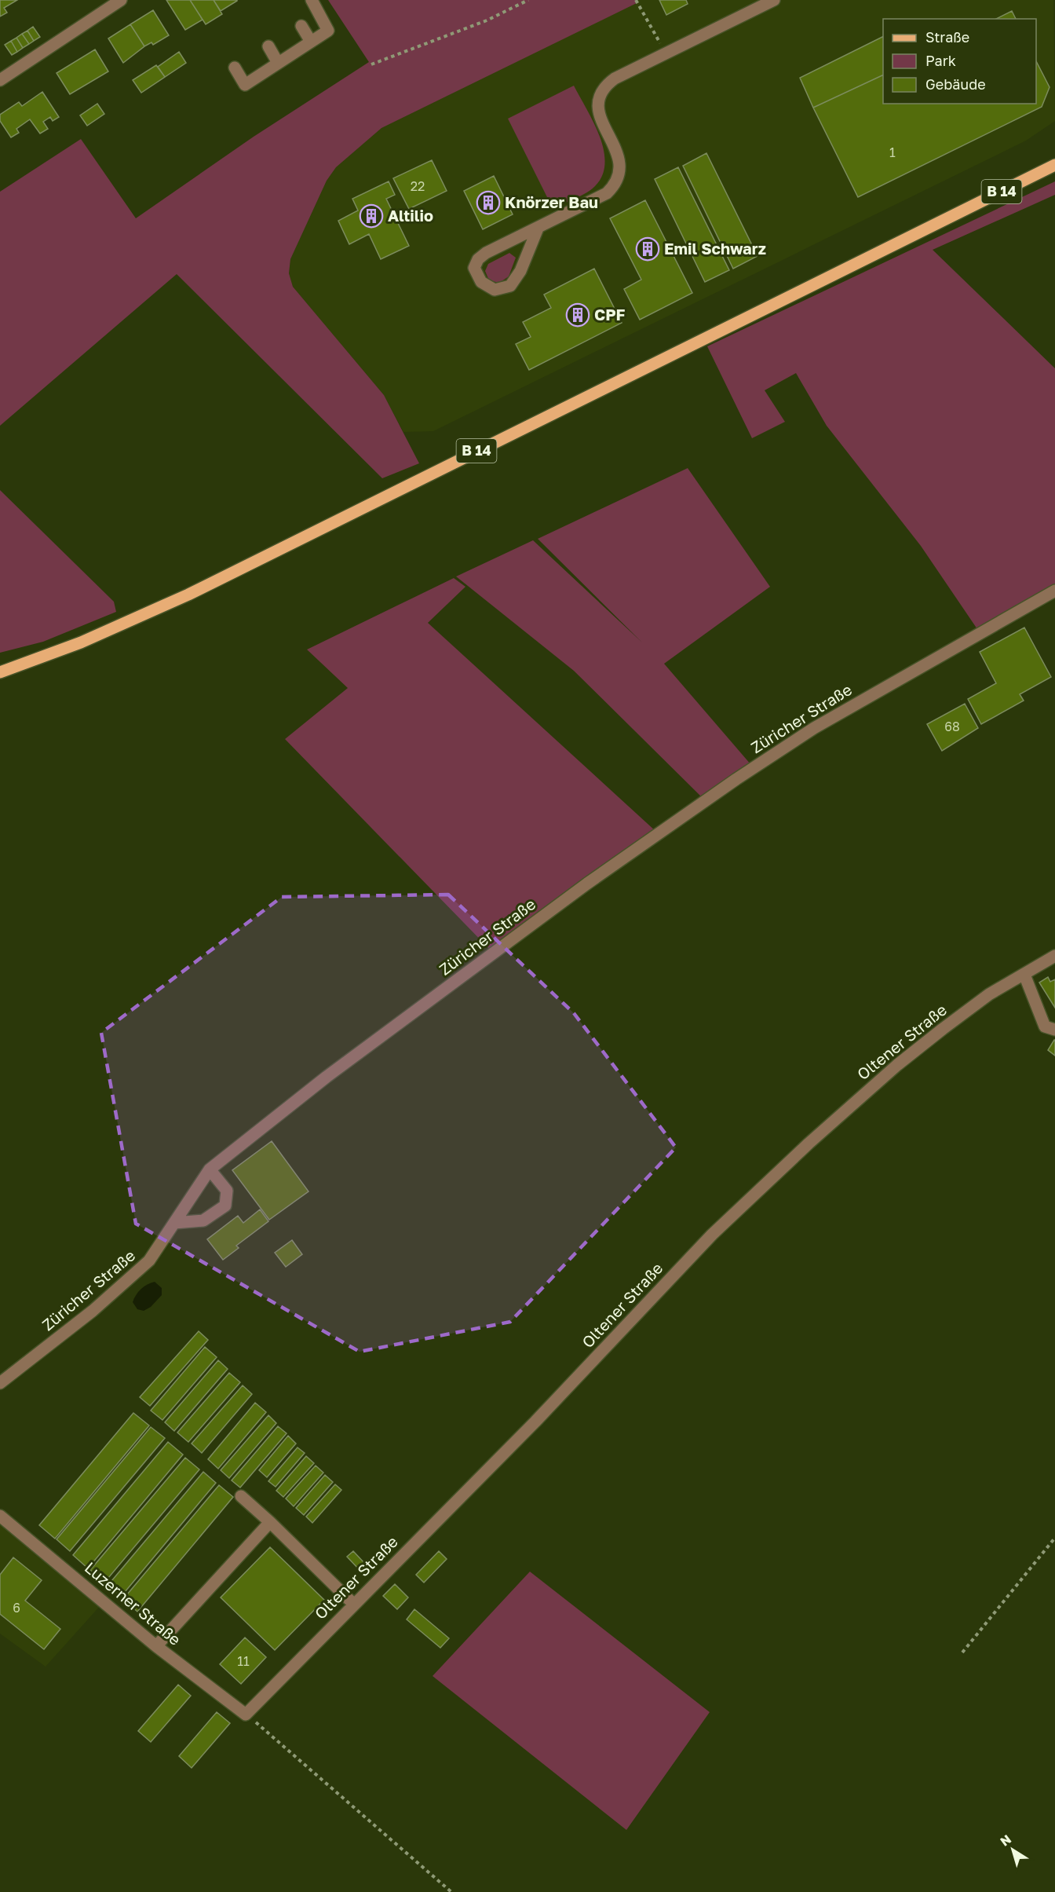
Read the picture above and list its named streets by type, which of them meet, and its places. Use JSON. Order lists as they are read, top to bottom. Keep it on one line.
{"streets":{"main road":["B 14"],"street":["Züricher Straße","Oltener Straße","Luzerner Straße"]},"crossings":[["Oltener Straße","Luzerner Straße"]],"places":{"building":["Knörzer Bau","Altilio","Emil Schwarz","CPF"]},"house_numbers":["1","22","68","6","11"],"legend":["Straße","Park","Gebäude"],"north":"top left"}
